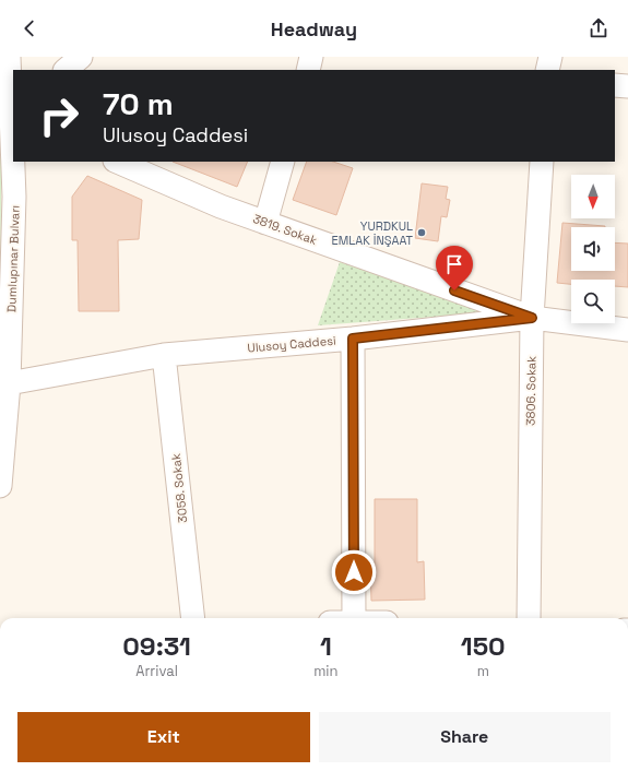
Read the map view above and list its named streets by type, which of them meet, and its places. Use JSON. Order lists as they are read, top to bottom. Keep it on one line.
{"streets":{"street":["3819. Sokak","Dumlupınar Bulvarı","Ulusoy Caddesi","3806. Sokak","3058. Sokak"]},"crossings":[["3819. Sokak","Ulusoy Caddesi"],["3819. Sokak","3806. Sokak"],["Dumlupınar Bulvarı","Ulusoy Caddesi"],["Ulusoy Caddesi","3806. Sokak"],["Ulusoy Caddesi","3058. Sokak"]],"places":["YURDKUL EMLAK İNŞAAT"],"north":"bottom","page":{"header":"Headway","turn":["70 m","Ulusoy Caddesi"],"eta":["09:31","Arrival","1","min","150","m"],"buttons":["Exit","Share"]}}
